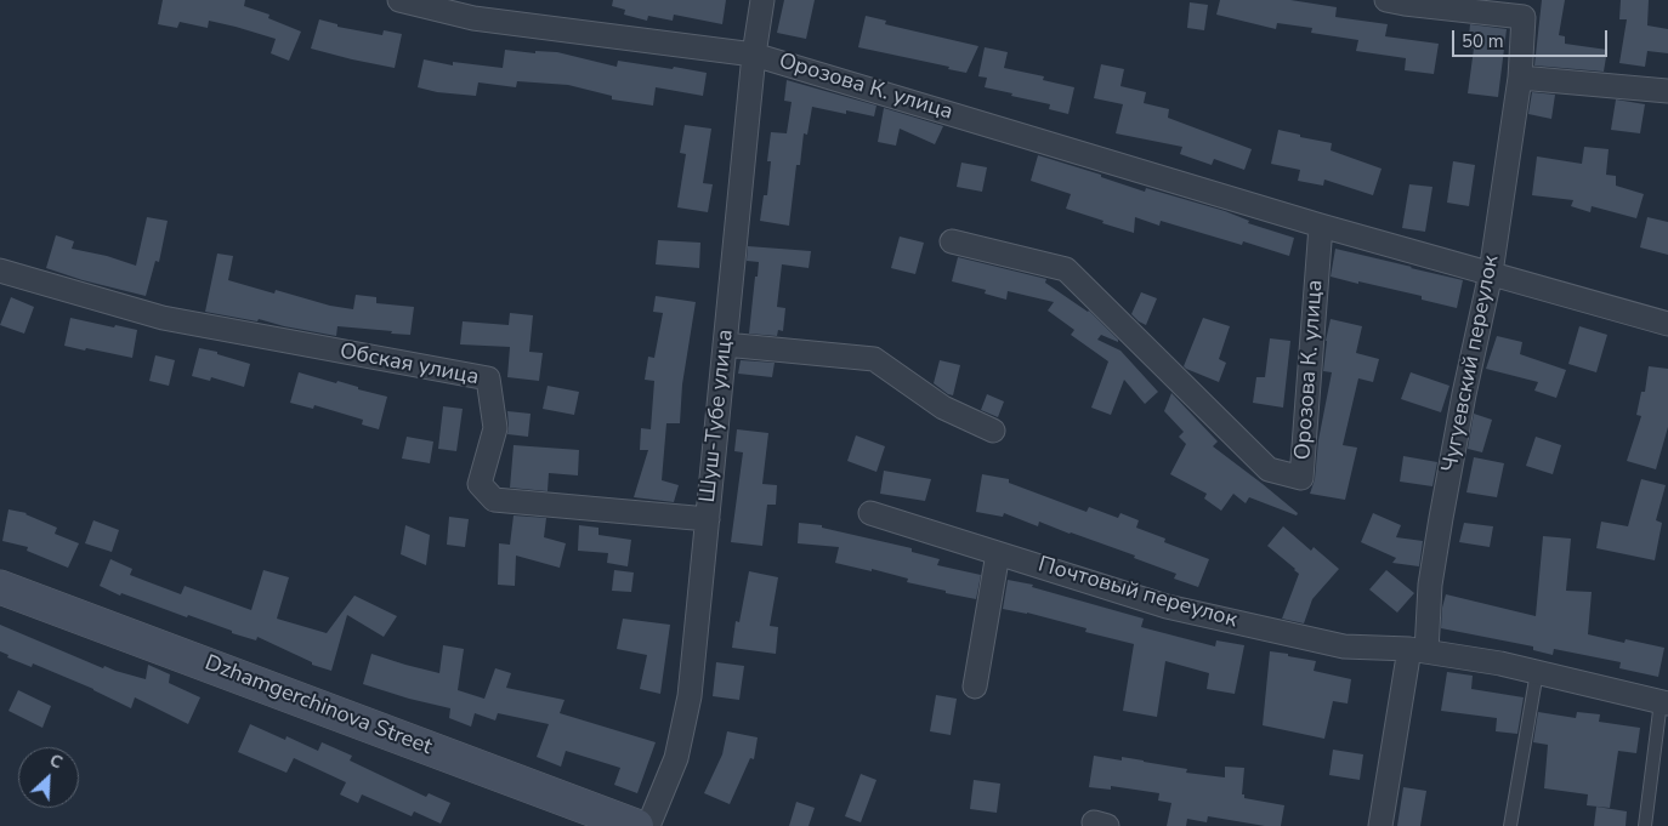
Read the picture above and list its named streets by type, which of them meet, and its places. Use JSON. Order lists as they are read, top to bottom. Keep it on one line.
{"streets":{"street":["Орозова К. улица","Чугуевский переулок","Обская улица","Шуш-Тубе улица","Почтовый переулок","Dzhamgerchinova Street"]},"crossings":[["Орозова К. улица","Чугуевский переулок"],["Орозова К. улица","Шуш-Тубе улица"],["Чугуевский переулок","Почтовый переулок"],["Обская улица","Шуш-Тубе улица"]],"scale_bar":"50 m","north":"top right"}
